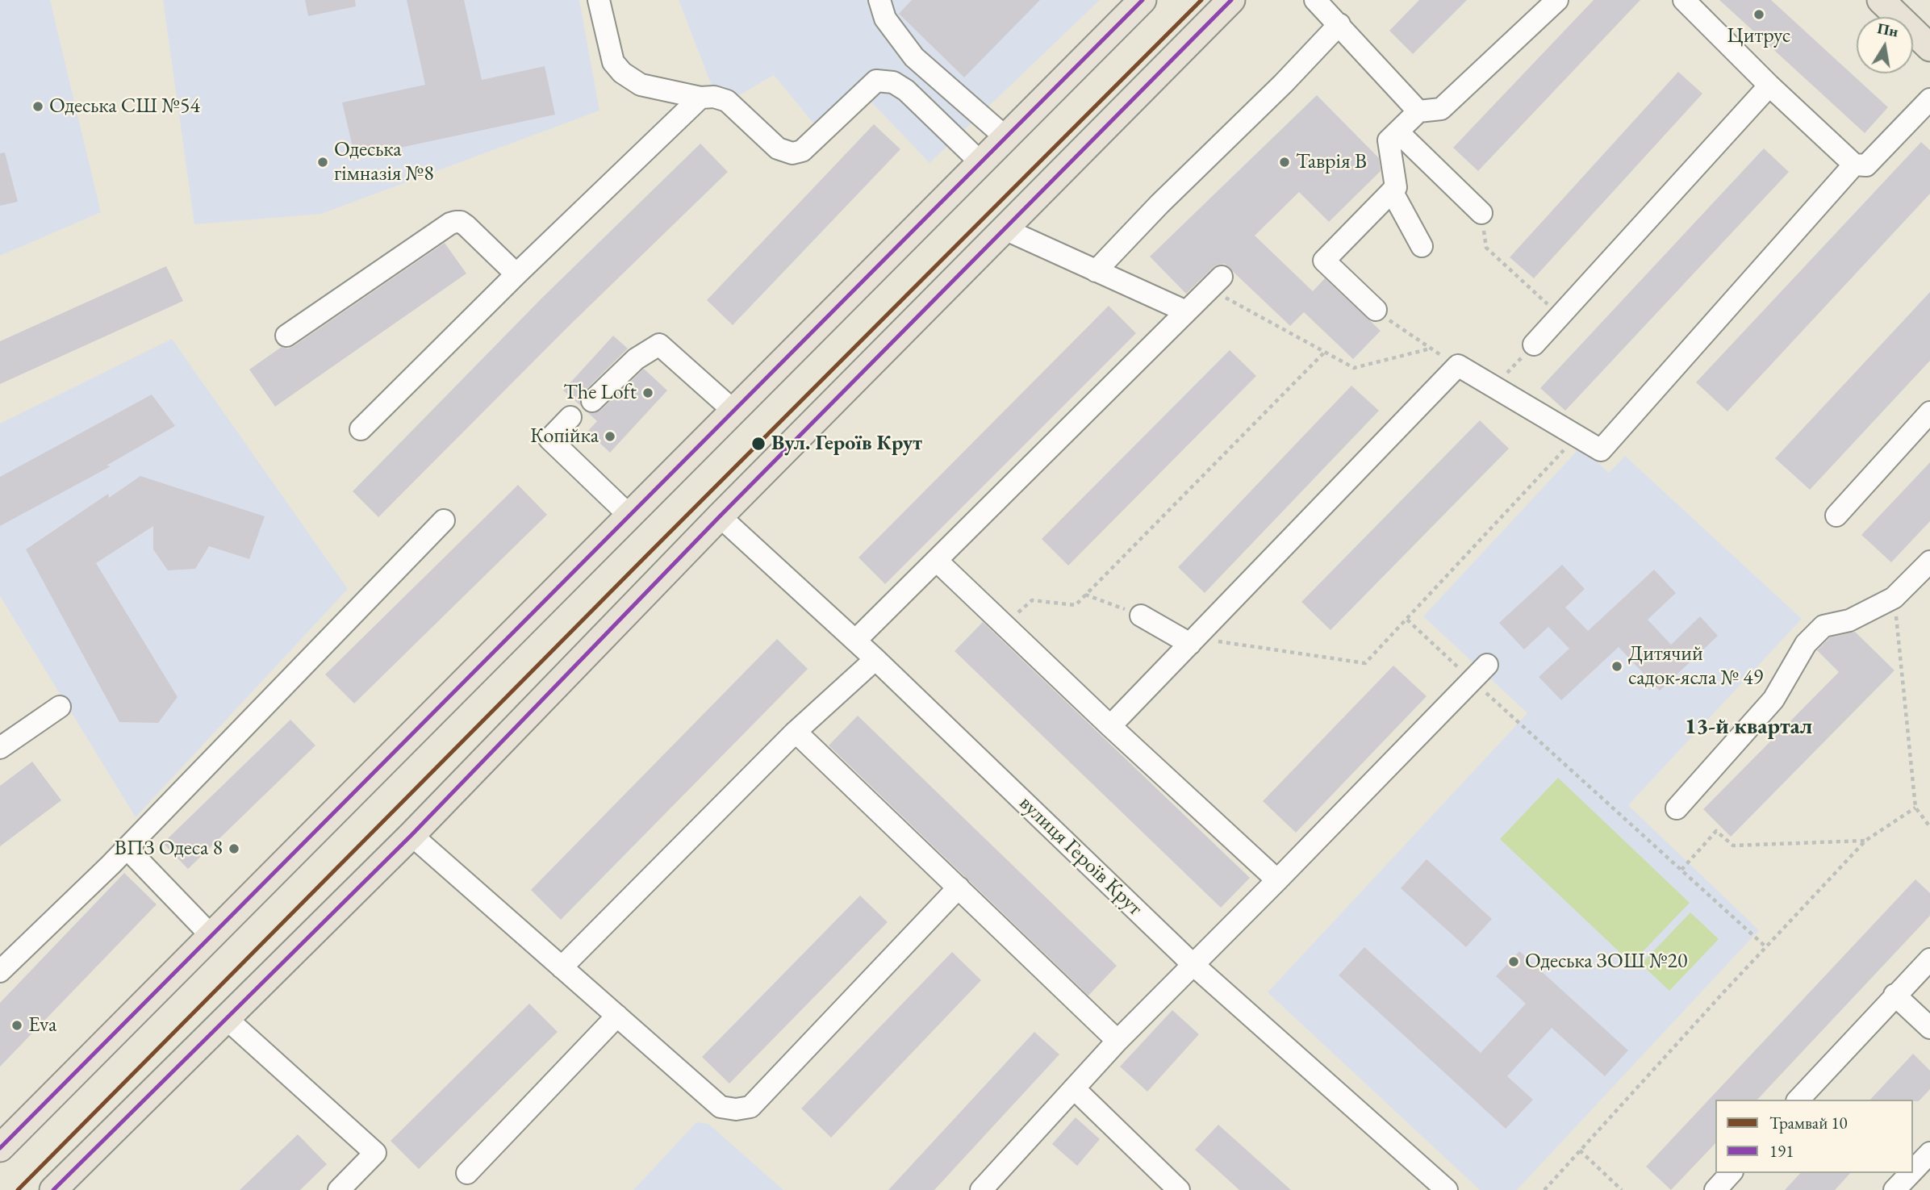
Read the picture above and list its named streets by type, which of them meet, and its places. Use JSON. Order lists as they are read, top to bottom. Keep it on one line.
{"streets":{"street":["вулиця Героїв Крут"]},"districts":["13-й квартал"],"places":["Цитрус","Одеська СШ №54","Одеська гімназія №8","Таврія В","The Loft","Копійка","Вул. Героїв Крут","Дитячий садок-ясла № 49","ВПЗ Одеса 8","Одеська ЗОШ №20","Eva"],"lines":["tram line 10","transit line 191"],"legend":["Трамвай 10","191"],"north":"top"}
